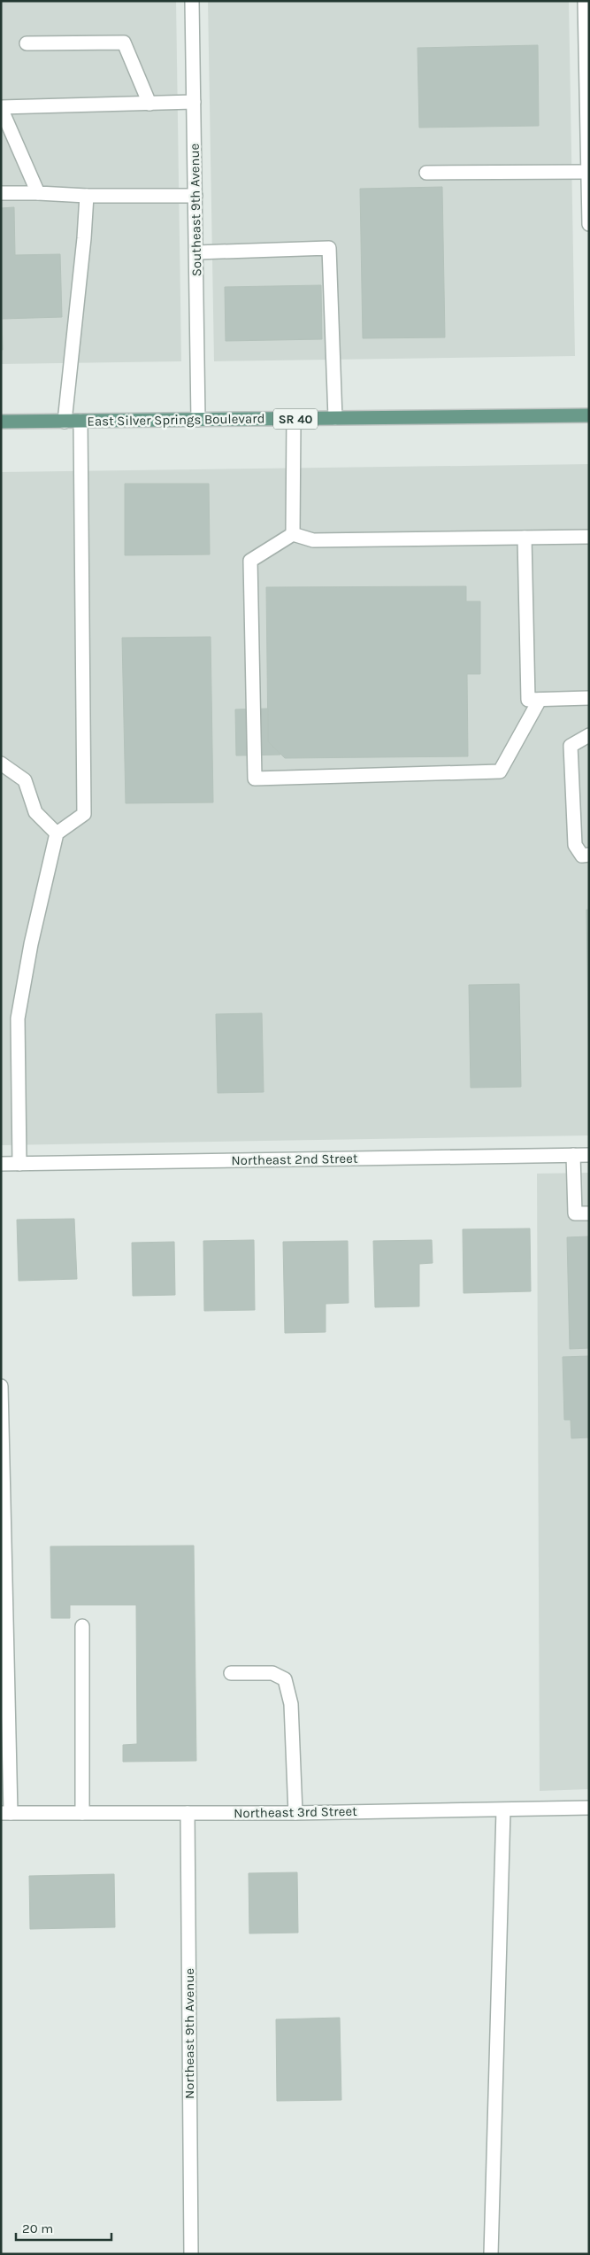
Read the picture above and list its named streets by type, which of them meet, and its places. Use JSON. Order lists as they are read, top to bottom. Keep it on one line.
{"streets":{"main road":["SR 40","East Silver Springs Boulevard"],"street":["Southeast 9th Avenue","Northeast 2nd Street","Northeast 3rd Street","Northeast 9th Avenue"]},"crossings":[["Southeast 9th Avenue","East Silver Springs Boulevard"],["Northeast 3rd Street","Northeast 9th Avenue"]],"scale_bar":"20 m"}
